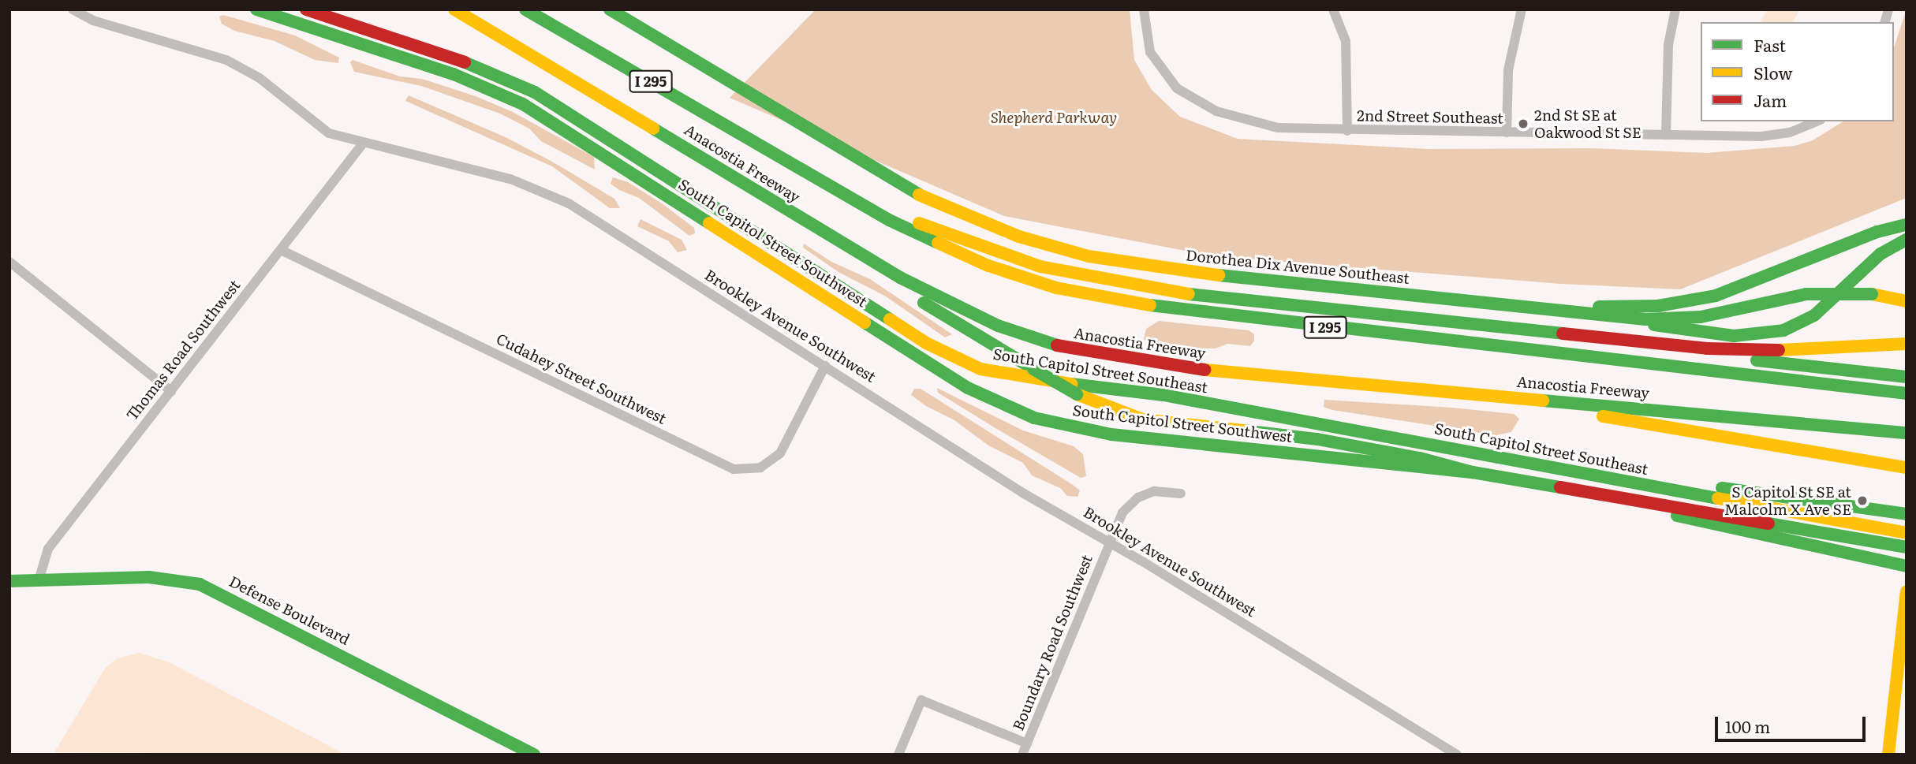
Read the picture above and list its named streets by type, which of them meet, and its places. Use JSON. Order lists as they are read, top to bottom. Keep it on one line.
{"streets":{"main road":["I 295","Anacostia Freeway","South Capitol Street Southwest","Dorothea Dix Avenue Southeast","South Capitol Street Southeast","Defense Boulevard"],"street":["2nd Street Southeast","Brookley Avenue Southwest","Thomas Road Southwest","Cudahey Street Southwest","Boundary Road Southwest"]},"crossings":[["Brookley Avenue Southwest","Thomas Road Southwest"],["Brookley Avenue Southwest","Cudahey Street Southwest"],["Brookley Avenue Southwest","Boundary Road Southwest"],["Thomas Road Southwest","Cudahey Street Southwest"],["Thomas Road Southwest","Defense Boulevard"]],"parks":["Shepherd Parkway"],"places":["2nd St SE at Oakwood St SE","S Capitol St SE at Malcolm X Ave SE"],"legend":["Fast","Slow","Jam"],"scale_bar":"100 m"}
